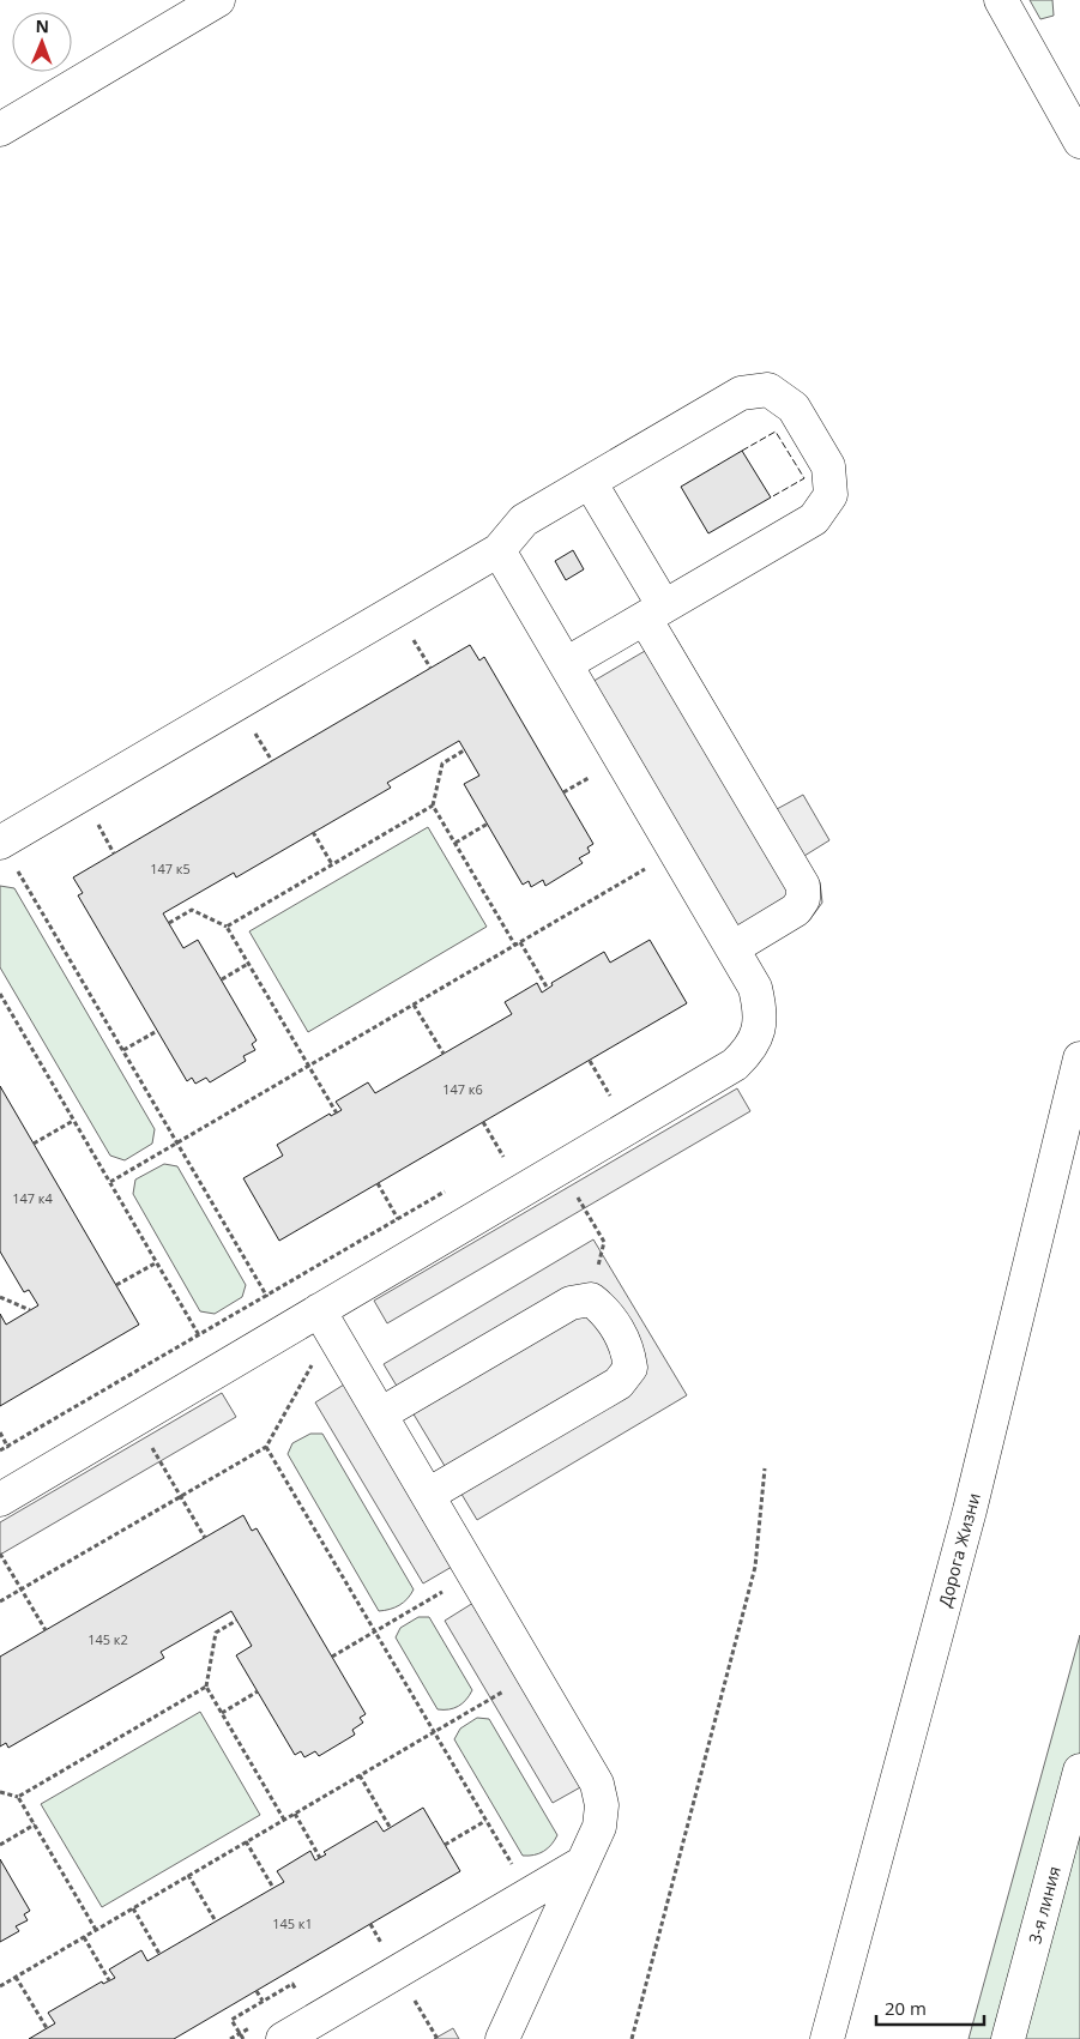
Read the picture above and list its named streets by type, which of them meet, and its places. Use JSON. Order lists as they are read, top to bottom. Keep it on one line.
{"streets":{"main road":["Дорога Жизни","3-я линия"]},"house_numbers":["147 к5","147 к6","147 к4","145 к2","145 к1"],"scale_bar":"20 m","north":"top"}
